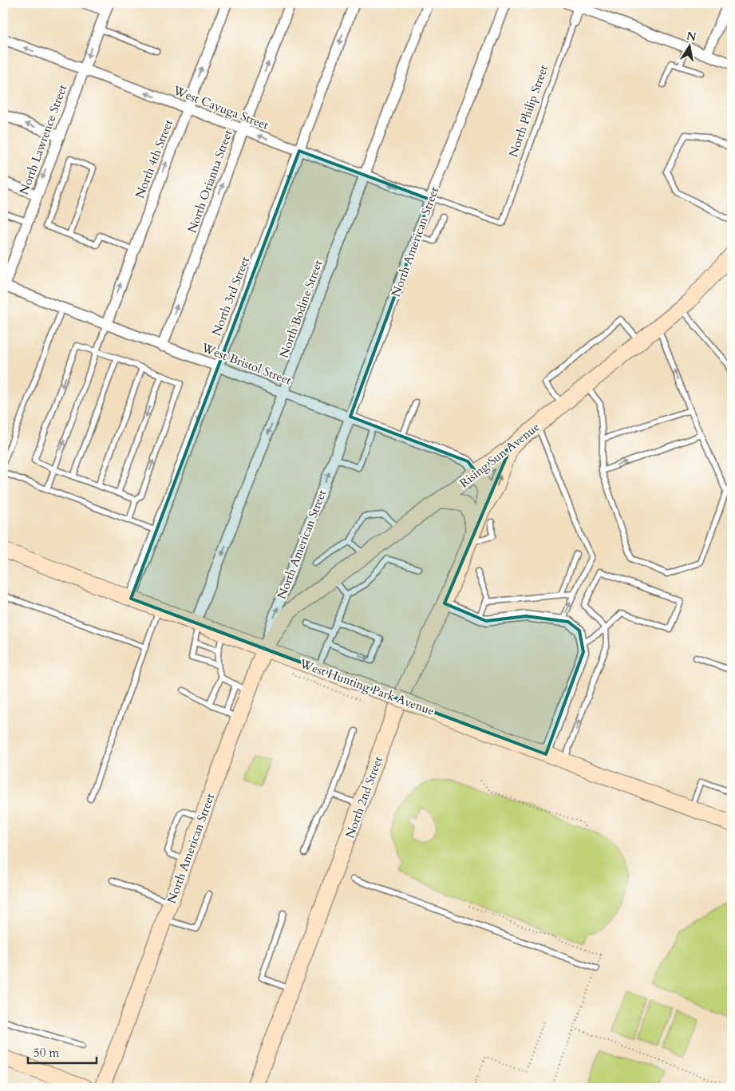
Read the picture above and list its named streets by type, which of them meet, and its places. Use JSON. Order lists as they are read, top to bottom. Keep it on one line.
{"streets":{"street":["West Cayuga Street","North Philip Street","North Lawrence Street","North 4th Street","North Orianna Street","North American Street","North 3rd Street","North Bodine Street","West Bristol Street","Rising Sun Avenue","West Hunting Park Avenue","North 2nd Street"]},"crossings":[["West Cayuga Street","North Philip Street"],["West Cayuga Street","North Lawrence Street"],["West Cayuga Street","North 4th Street"],["West Cayuga Street","North Orianna Street"],["West Cayuga Street","North American Street"],["West Cayuga Street","North 3rd Street"],["West Cayuga Street","North Bodine Street"],["North Philip Street","North American Street"],["North Lawrence Street","West Bristol Street"],["North 4th Street","West Bristol Street"],["North Orianna Street","West Bristol Street"],["North American Street","West Bristol Street"],["North American Street","Rising Sun Avenue"],["North American Street","West Hunting Park Avenue"],["North 3rd Street","West Bristol Street"],["North 3rd Street","West Hunting Park Avenue"],["North Bodine Street","West Bristol Street"],["North Bodine Street","West Hunting Park Avenue"],["West Bristol Street","Rising Sun Avenue"],["West Bristol Street","North 2nd Street"],["Rising Sun Avenue","West Hunting Park Avenue"],["Rising Sun Avenue","North 2nd Street"]],"one_way":["West Cayuga Street","North Lawrence Street","North 4th Street","North Orianna Street","North 3rd Street","North Bodine Street"],"scale_bar":"50 m","north":"top"}
